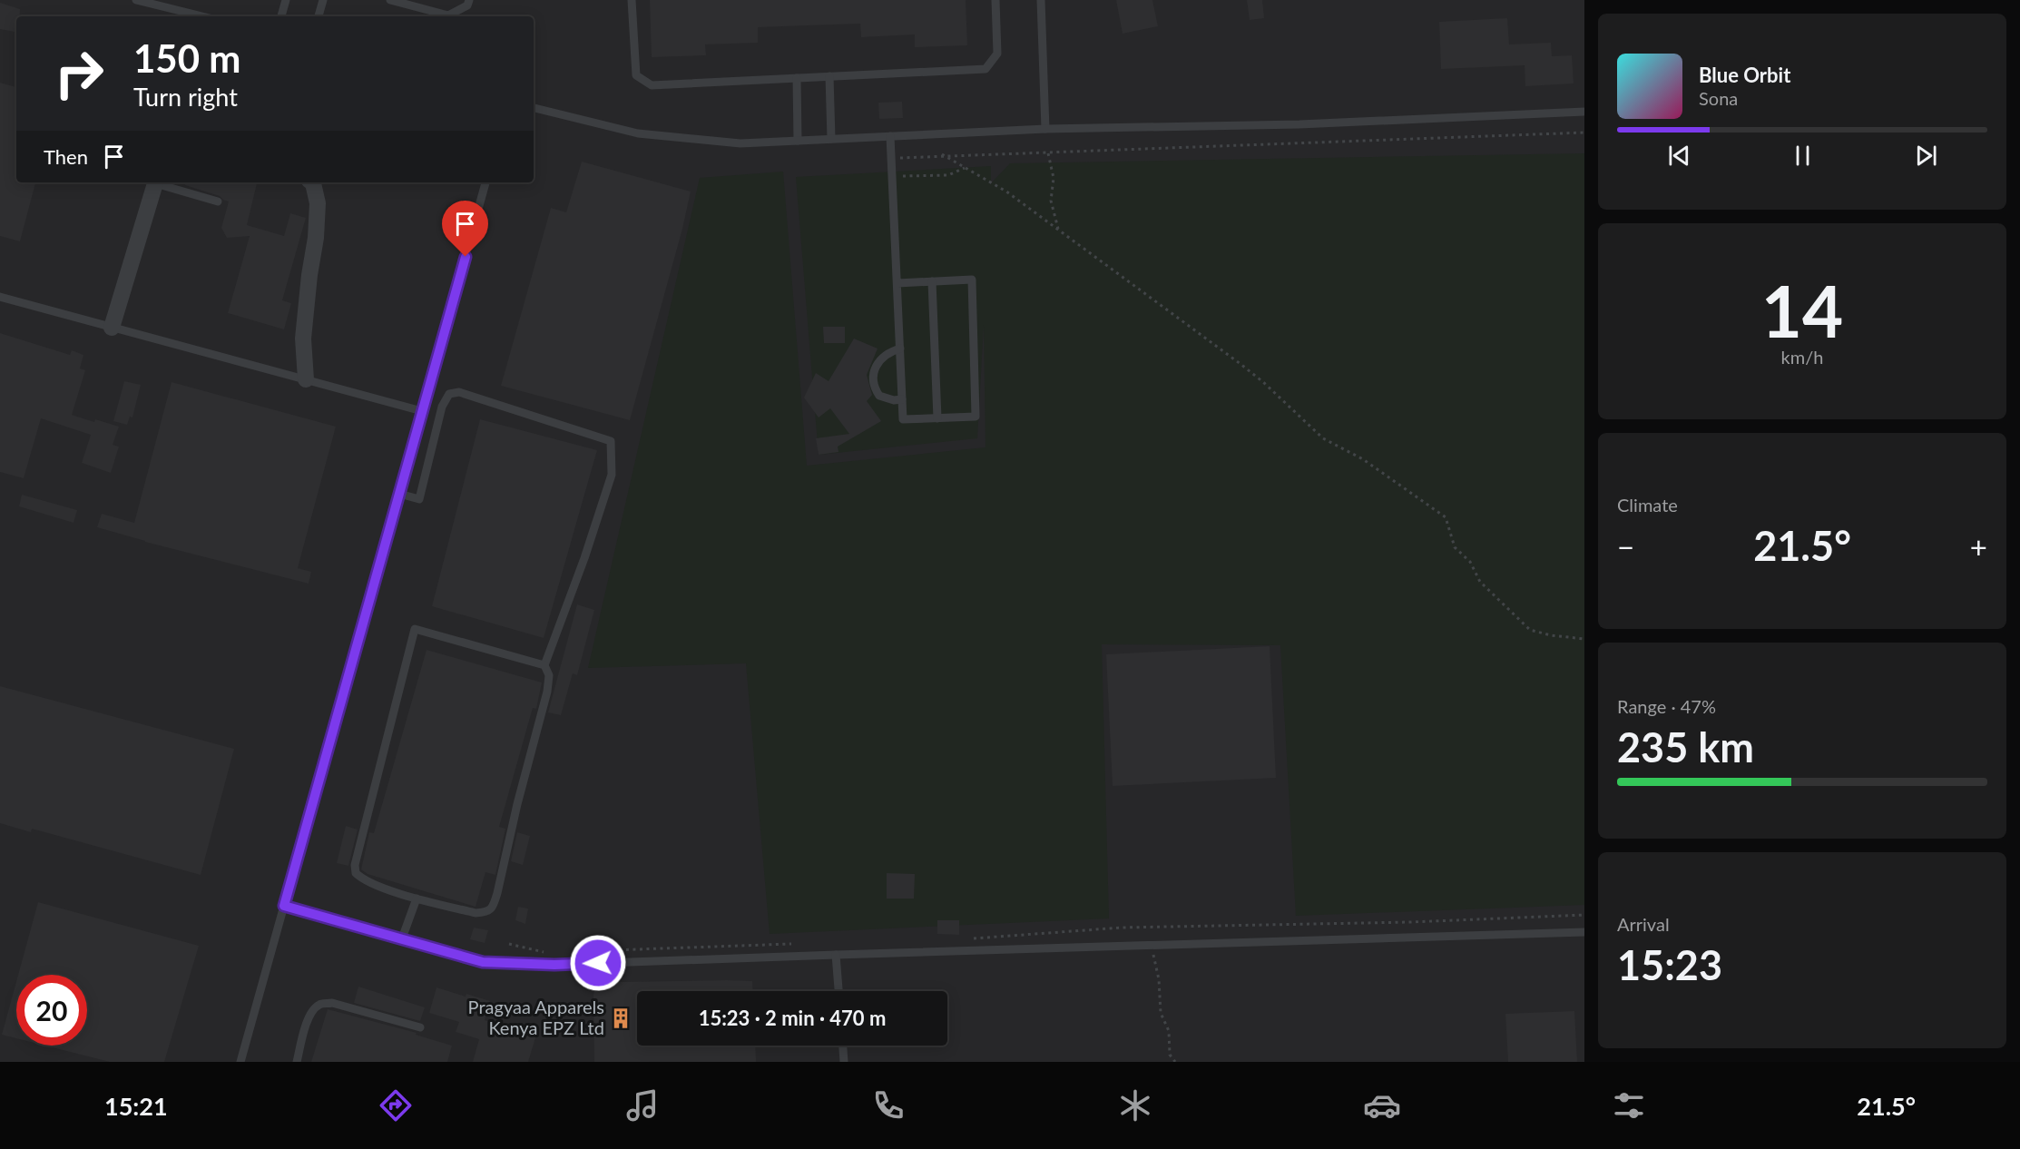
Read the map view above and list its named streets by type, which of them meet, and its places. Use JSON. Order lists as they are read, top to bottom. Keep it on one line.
{"places":{"building":["Pragyaa Apparels Kenya EPZ Ltd"]},"page":{"turn":["150 m","Turn right"],"song":["Blue Orbit","Sona"],"then":"Then","tile":[["14","km/h"],"Climate",["Range · 47%","235 km"],["Arrival","15:23"]],"heat":["−","21.5°","+"],"limit":"20","trip":"15:23 · 2 min · 470 m","tabs":["15:21","21.5°"]}}
